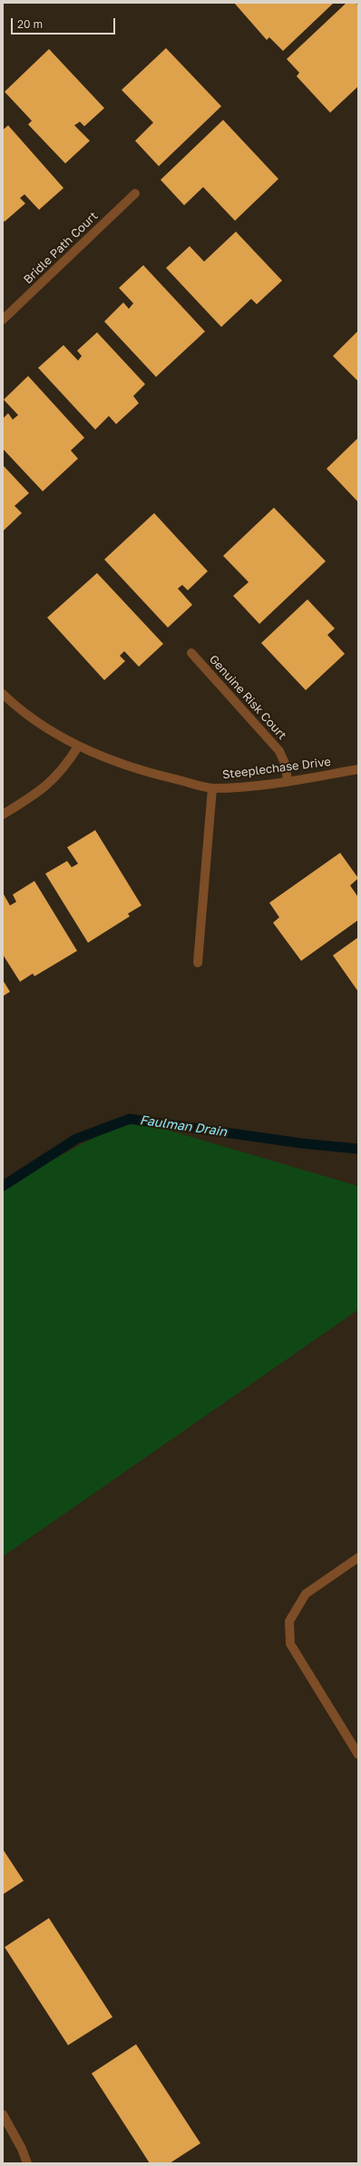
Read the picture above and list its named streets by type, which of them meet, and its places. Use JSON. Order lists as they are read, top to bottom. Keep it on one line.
{"streets":{"street":["Bridle Path Court","Genuine Risk Court","Steeplechase Drive"]},"crossings":[["Genuine Risk Court","Steeplechase Drive"]],"water":["Faulman Drain"],"scale_bar":"20 m"}
